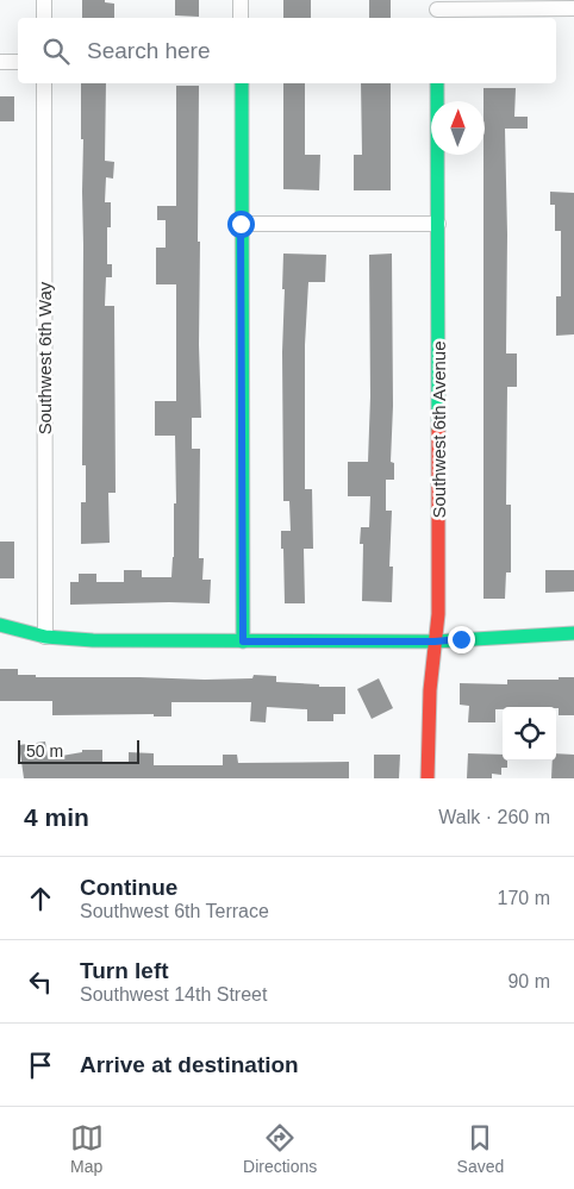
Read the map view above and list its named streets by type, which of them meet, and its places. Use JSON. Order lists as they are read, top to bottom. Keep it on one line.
{"streets":{"street":["Southwest 6th Way","Southwest 6th Avenue"]},"scale_bar":"50 m","north":"top","page":{"search":"Search here","scale":"50 m","heading":["4 min","Walk · 260 m"],"list":[["Continue","Southwest 6th Terrace","170 m"],["Turn left","Southwest 14th Street","90 m"],"Arrive at destination"],"nav":["Map","Directions","Saved"]}}
